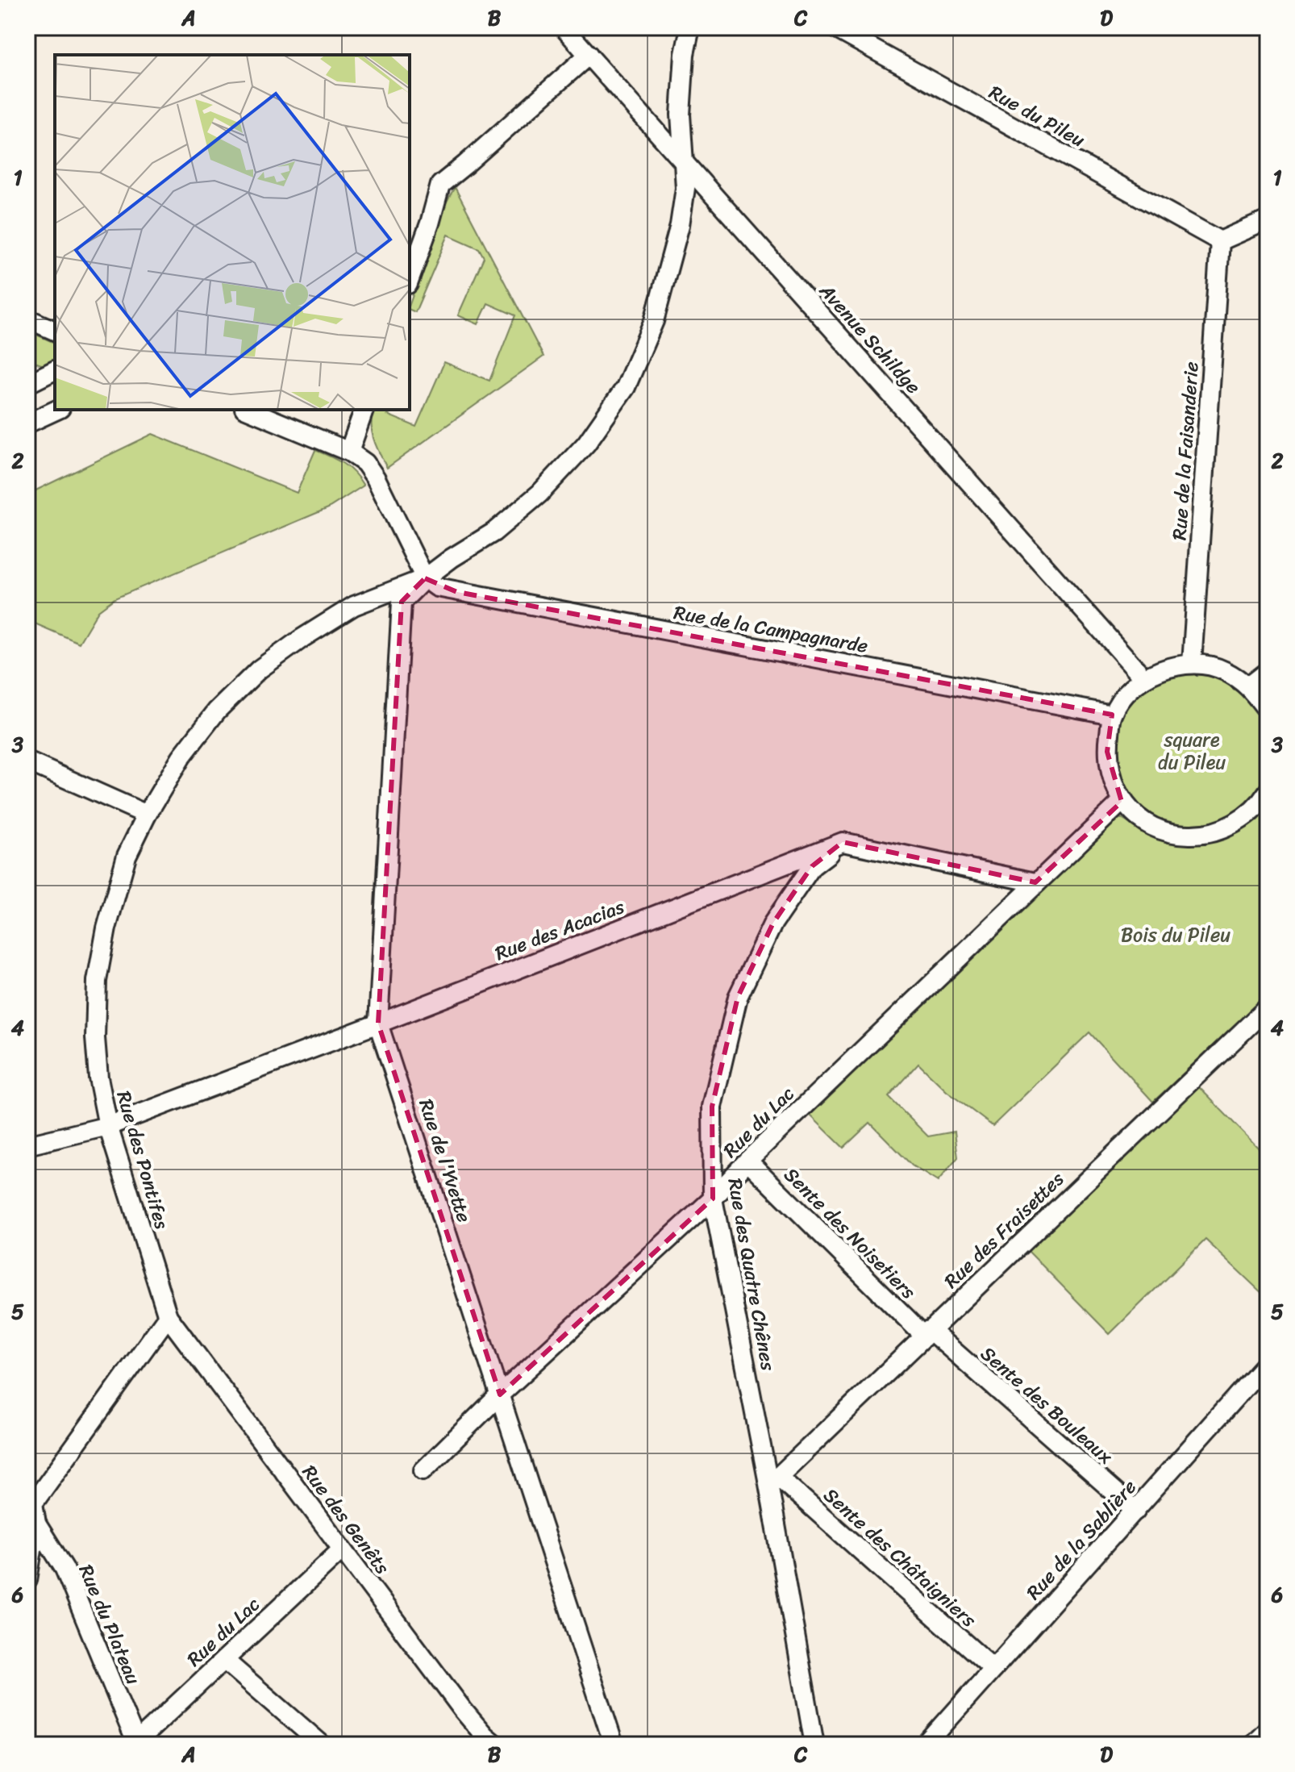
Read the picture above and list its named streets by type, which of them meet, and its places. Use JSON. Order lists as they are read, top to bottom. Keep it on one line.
{"streets":{"street":["Rue du Pileu","Avenue Schildge","Rue de la Faisanderie","Rue de la Campagnarde","Rue des Acacias","Rue du Lac","Rue des Pontifes","Rue de l'Yvette","Rue des Fraisettes","Sente des Noisetiers","Rue des Quatre Chênes","Sente des Bouleaux","Rue des Genêts","Rue de la Sablière","Sente des Châtaigniers","Rue du Plateau"]},"crossings":[["Rue du Pileu","Rue de la Faisanderie"],["Rue de la Campagnarde","Rue des Pontifes"],["Rue de la Campagnarde","Rue de l'Yvette"],["Rue des Acacias","Rue des Pontifes"],["Rue des Acacias","Rue de l'Yvette"],["Rue des Acacias","Rue des Quatre Chênes"],["Rue du Lac","Rue de l'Yvette"],["Rue du Lac","Sente des Noisetiers"],["Rue du Lac","Rue des Quatre Chênes"],["Rue du Lac","Rue des Genêts"],["Rue du Lac","Rue du Plateau"],["Rue des Pontifes","Rue de l'Yvette"],["Rue des Pontifes","Rue des Genêts"],["Rue des Fraisettes","Sente des Noisetiers"],["Rue des Fraisettes","Rue des Quatre Chênes"],["Rue des Fraisettes","Sente des Bouleaux"],["Rue des Fraisettes","Sente des Châtaigniers"],["Sente des Noisetiers","Sente des Bouleaux"],["Rue des Quatre Chênes","Sente des Châtaigniers"],["Sente des Bouleaux","Rue de la Sablière"],["Rue de la Sablière","Sente des Châtaigniers"]],"parks":["square du Pileu","Bois du Pileu"],"grid":{"columns":["A","B","C","D"],"rows":["1","2","3","4","5","6"]}}
